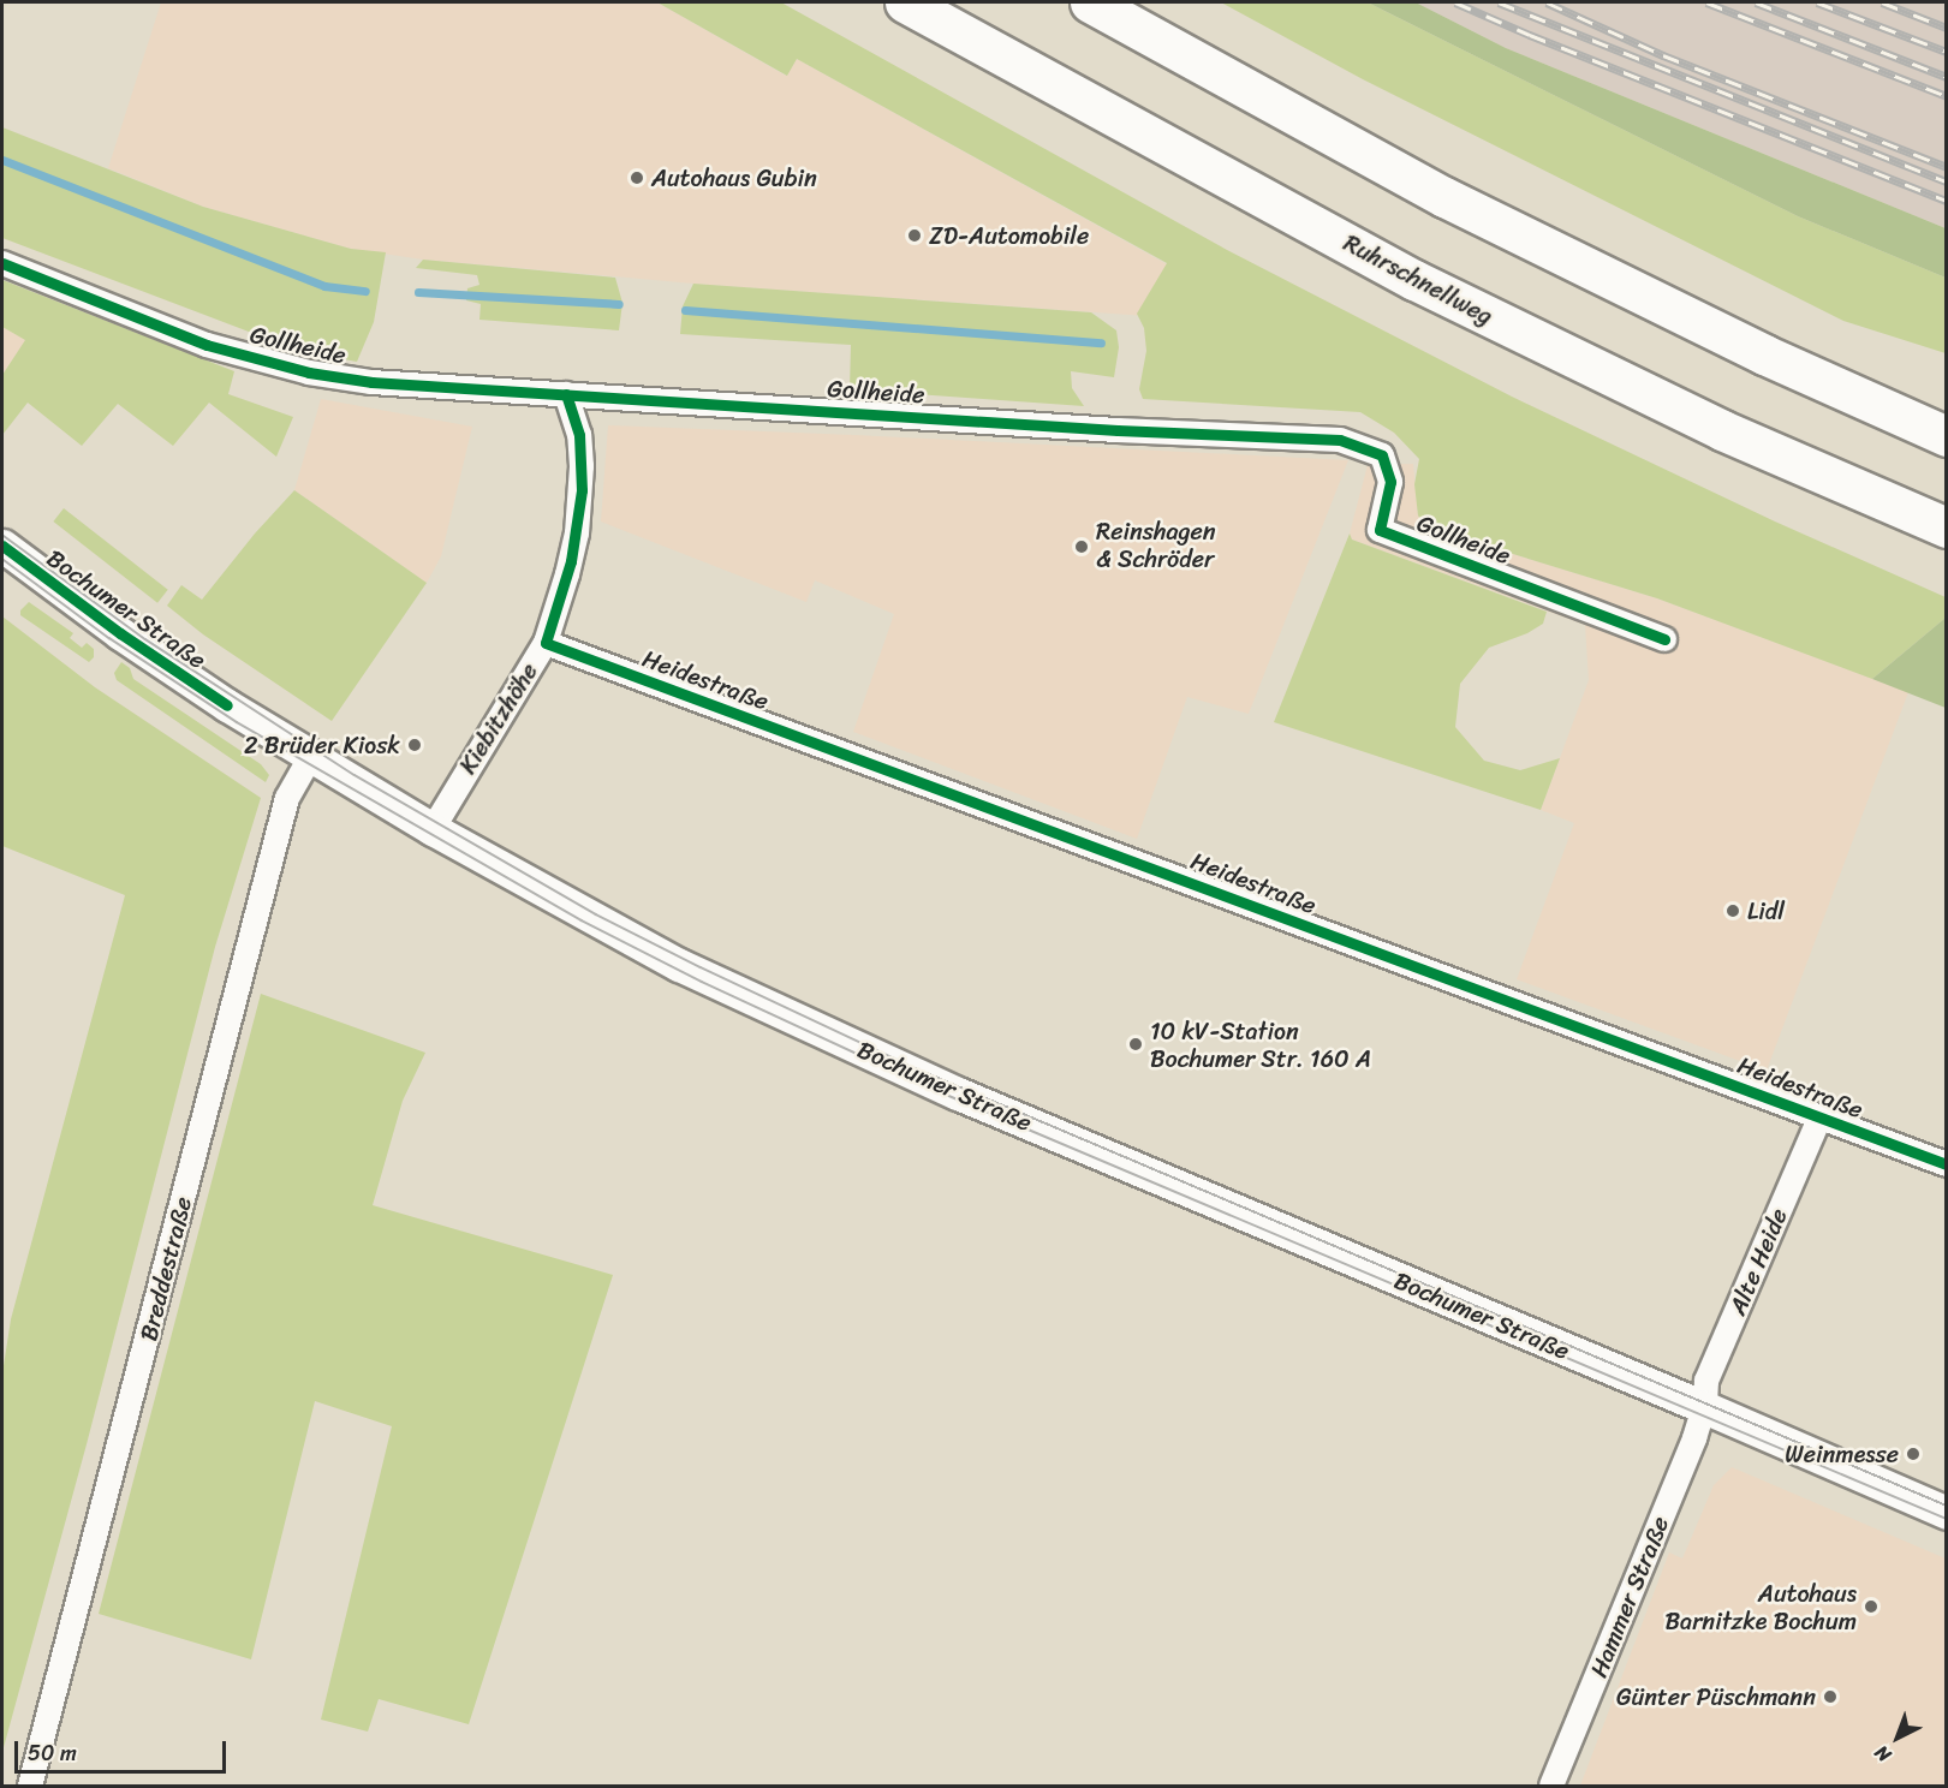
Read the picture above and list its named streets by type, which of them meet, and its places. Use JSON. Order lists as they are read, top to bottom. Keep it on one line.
{"streets":{"highway":["Ruhrschnellweg"],"main road":["Bochumer Straße"],"street":["Gollheide","Heidestraße","Kiebitzhöhe","Alte Heide","Breddestraße","Hammer Straße"]},"crossings":[["Gollheide","Kiebitzhöhe"],["Bochumer Straße","Kiebitzhöhe"],["Bochumer Straße","Alte Heide"],["Bochumer Straße","Breddestraße"],["Bochumer Straße","Hammer Straße"],["Heidestraße","Kiebitzhöhe"],["Heidestraße","Alte Heide"],["Alte Heide","Hammer Straße"]],"places":["Autohaus Gubin","ZD-Automobile","Reinshagen & Schröder","2 Brüder Kiosk","Lidl","10 kV-Station Bochumer Str. 160 A","Weinmesse","Autohaus Barnitzke Bochum","Günter Püschmann"],"scale_bar":"50 m","north":"bottom left"}
